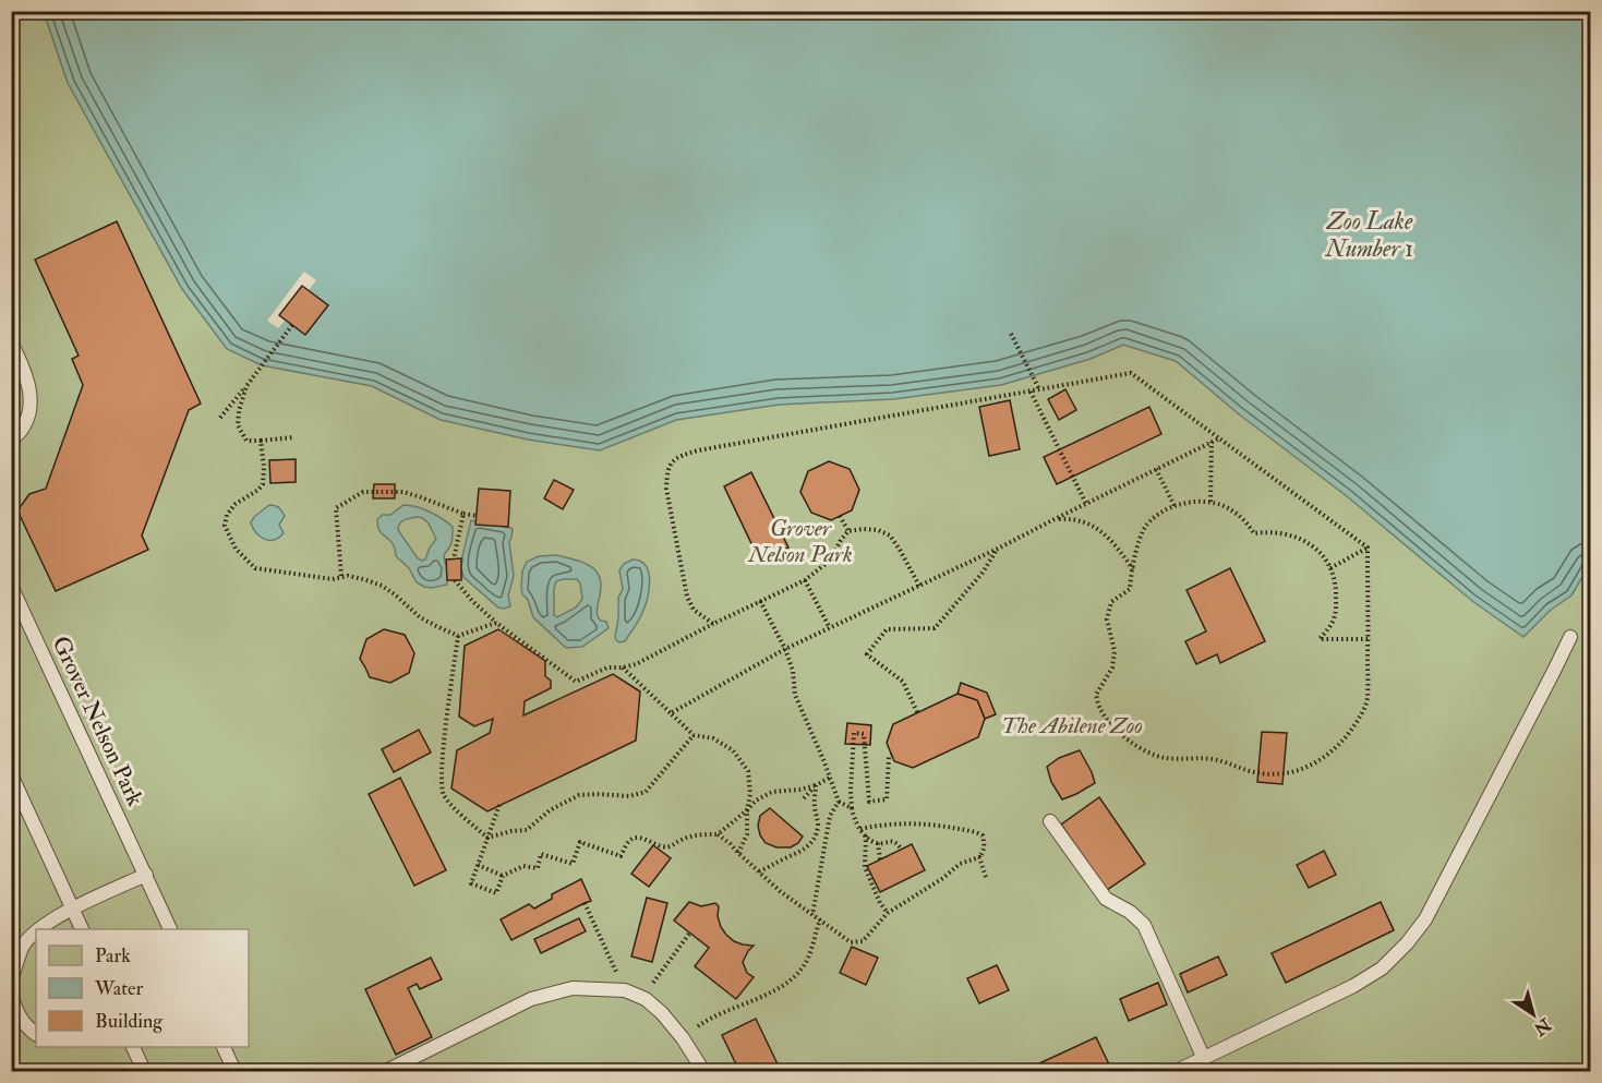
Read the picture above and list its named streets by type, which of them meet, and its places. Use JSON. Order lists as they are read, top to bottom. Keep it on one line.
{"streets":{"lane":["Grover Nelson Park"]},"water":["Zoo Lake Number 1"],"parks":["Grover Nelson Park","The Abilene Zoo"],"legend":["Park","Water","Building"],"north":"bottom right"}
